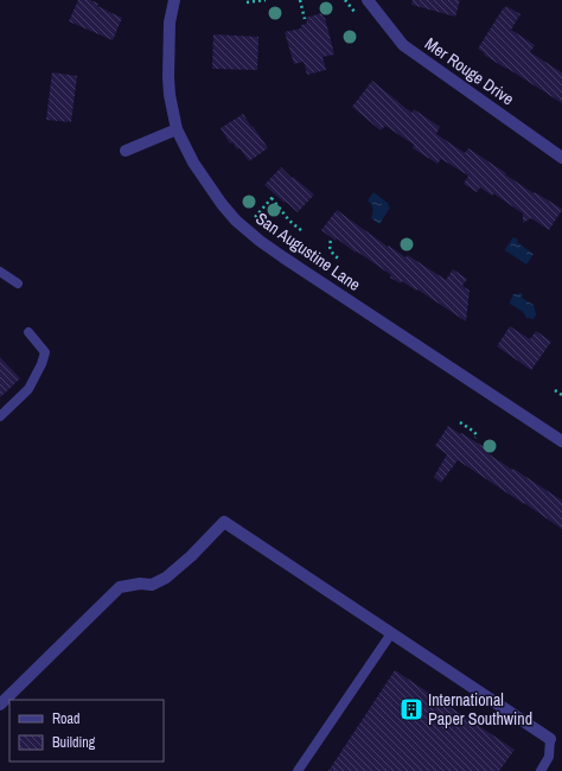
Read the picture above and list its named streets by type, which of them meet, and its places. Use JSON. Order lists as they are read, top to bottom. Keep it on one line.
{"streets":{"street":["Mer Rouge Drive","San Augustine Lane"]},"places":{"building":["International Paper Southwind"]},"legend":["Road","Building"]}
